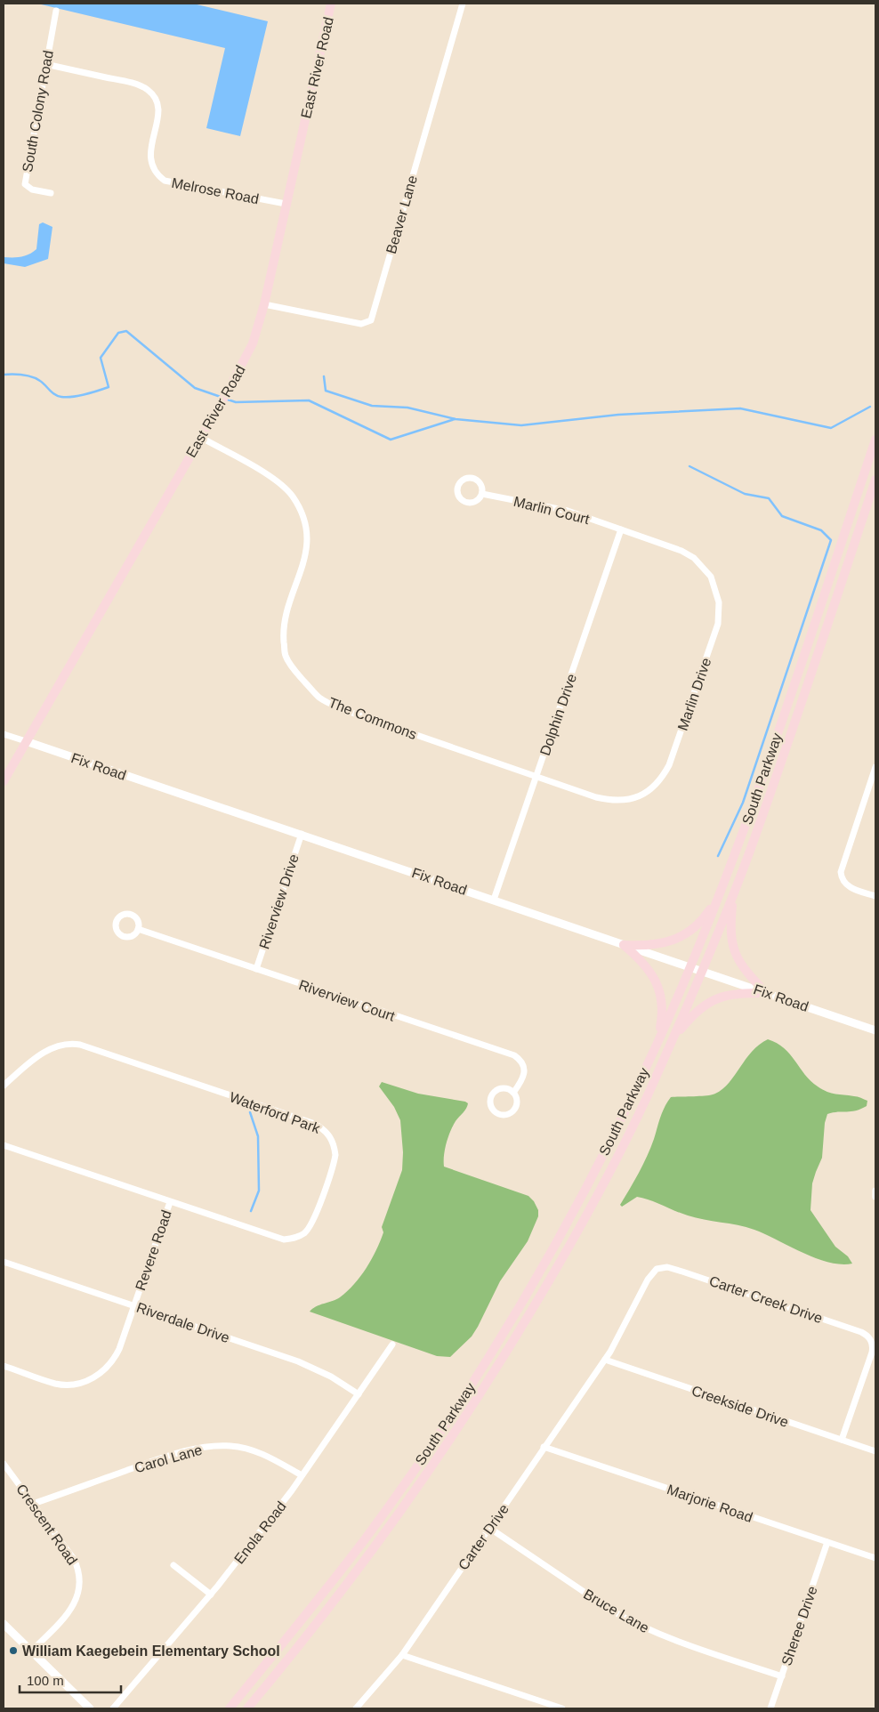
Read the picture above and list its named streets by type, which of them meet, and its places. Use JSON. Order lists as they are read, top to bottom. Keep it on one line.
{"streets":{"main road":["East River Road","South Parkway"],"street":["South Colony Road","Melrose Road","Beaver Lane","Marlin Court","Marlin Drive","Dolphin Drive","The Commons","Fix Road","Riverview Drive","Riverview Court","Waterford Park","Revere Road","Carter Creek Drive","Riverdale Drive","Creekside Drive","Carol Lane","Marjorie Road","Crescent Road","Enola Road","Carter Drive","Bruce Lane","Sheree Drive"]},"crossings":[["East River Road","Melrose Road"],["East River Road","Beaver Lane"],["East River Road","The Commons"],["East River Road","Fix Road"],["South Colony Road","Melrose Road"],["Marlin Court","Marlin Drive"],["Marlin Court","Dolphin Drive"],["Marlin Drive","Dolphin Drive"],["Marlin Drive","The Commons"],["Dolphin Drive","The Commons"],["Dolphin Drive","Fix Road"],["Fix Road","South Parkway"],["Fix Road","Riverview Drive"],["Riverview Drive","Riverview Court"],["Waterford Park","Revere Road"],["Revere Road","Riverdale Drive"],["Carter Creek Drive","Creekside Drive"],["Carter Creek Drive","Carter Drive"],["Riverdale Drive","Enola Road"],["Creekside Drive","Carter Drive"],["Carol Lane","Crescent Road"],["Carol Lane","Enola Road"],["Marjorie Road","Carter Drive"],["Marjorie Road","Sheree Drive"],["Carter Drive","Bruce Lane"],["Bruce Lane","Sheree Drive"]],"places":["William Kaegebein Elementary School"],"scale_bar":"100 m"}
